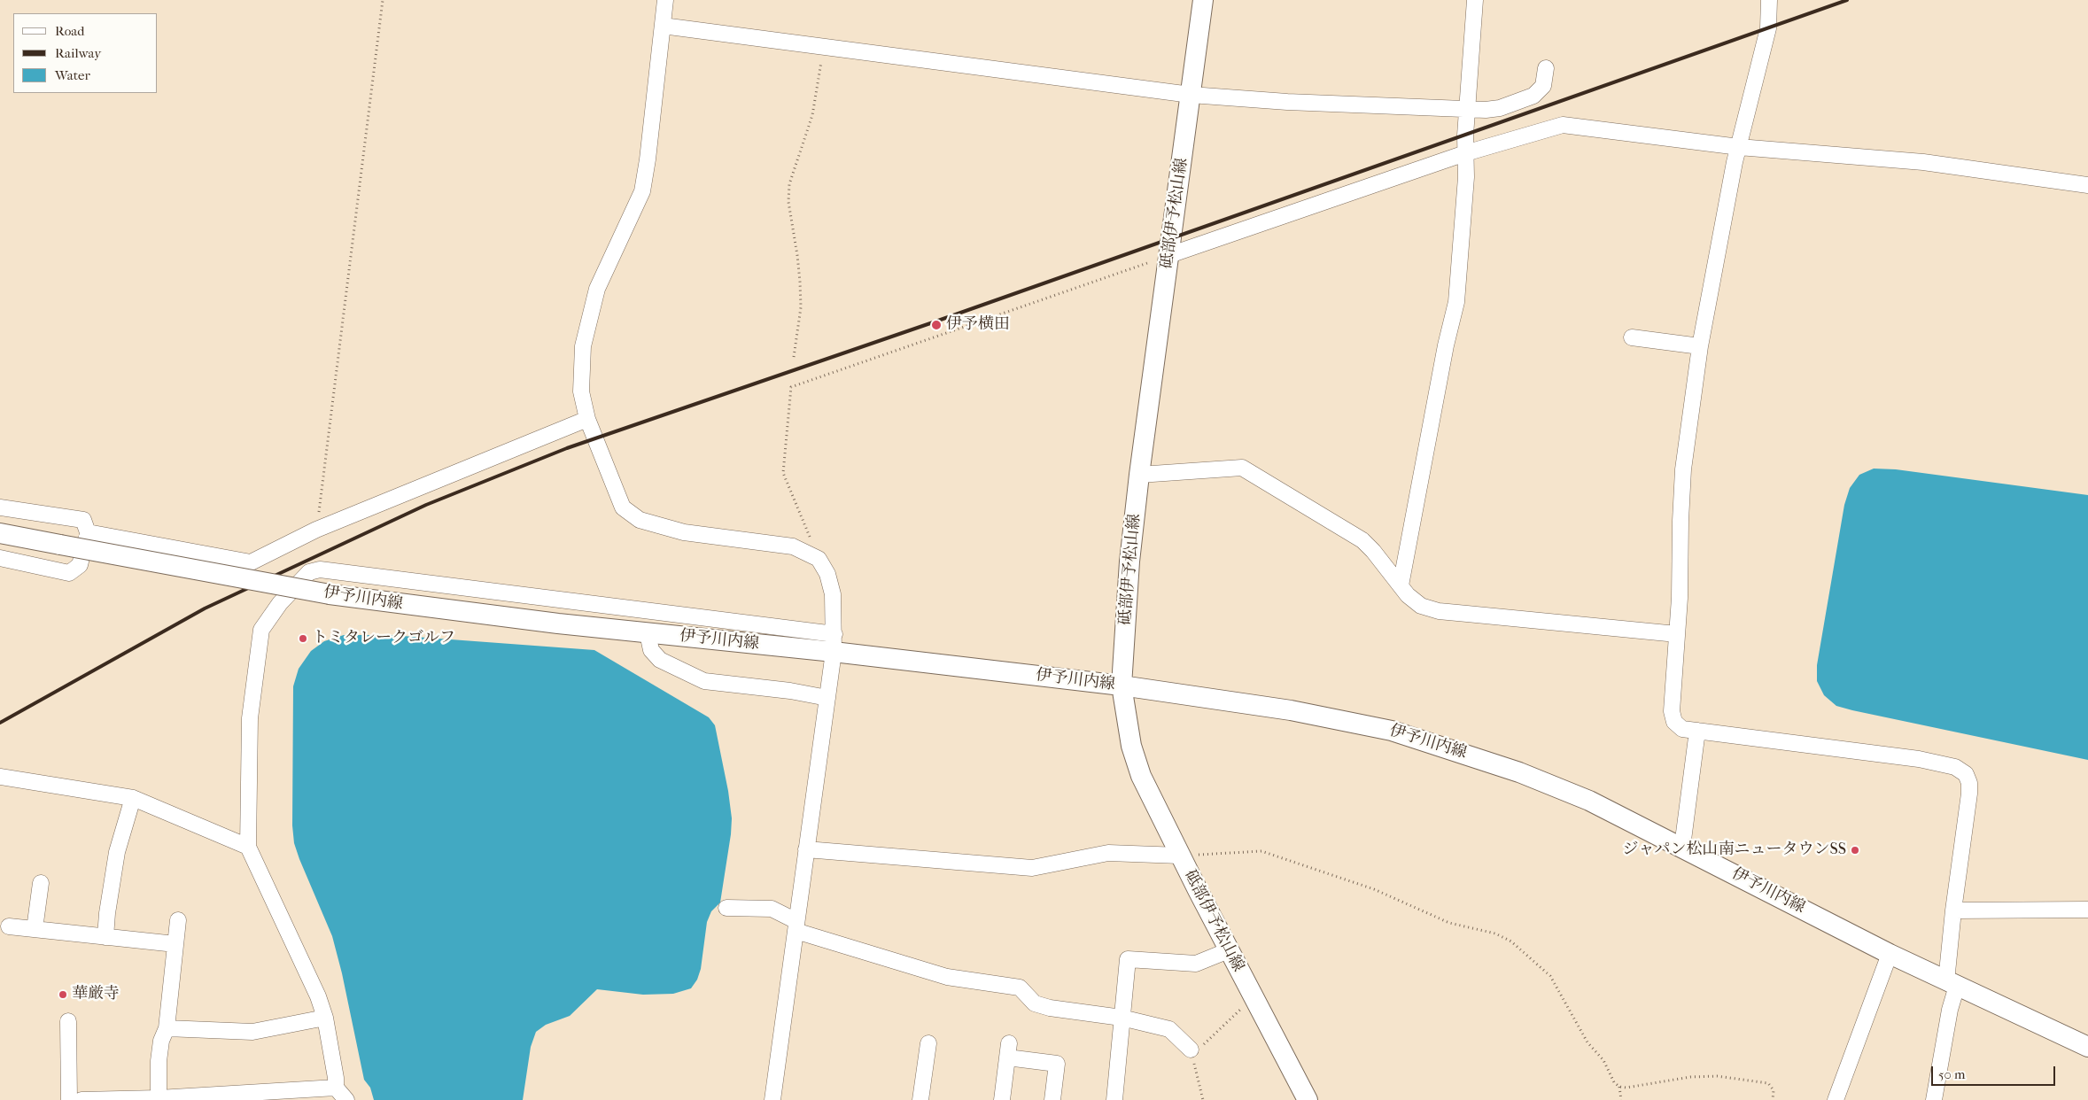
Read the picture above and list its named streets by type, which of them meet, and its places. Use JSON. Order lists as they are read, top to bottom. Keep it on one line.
{"streets":{"main road":["砥部伊予松山線","伊予川内線"]},"crossings":[["砥部伊予松山線","伊予川内線"]],"places":["伊予横田","トミタレークゴルフ","ジャパン松山南ニュータウンSS","華厳寺"],"legend":["Road","Railway","Water"],"scale_bar":"50 m"}
